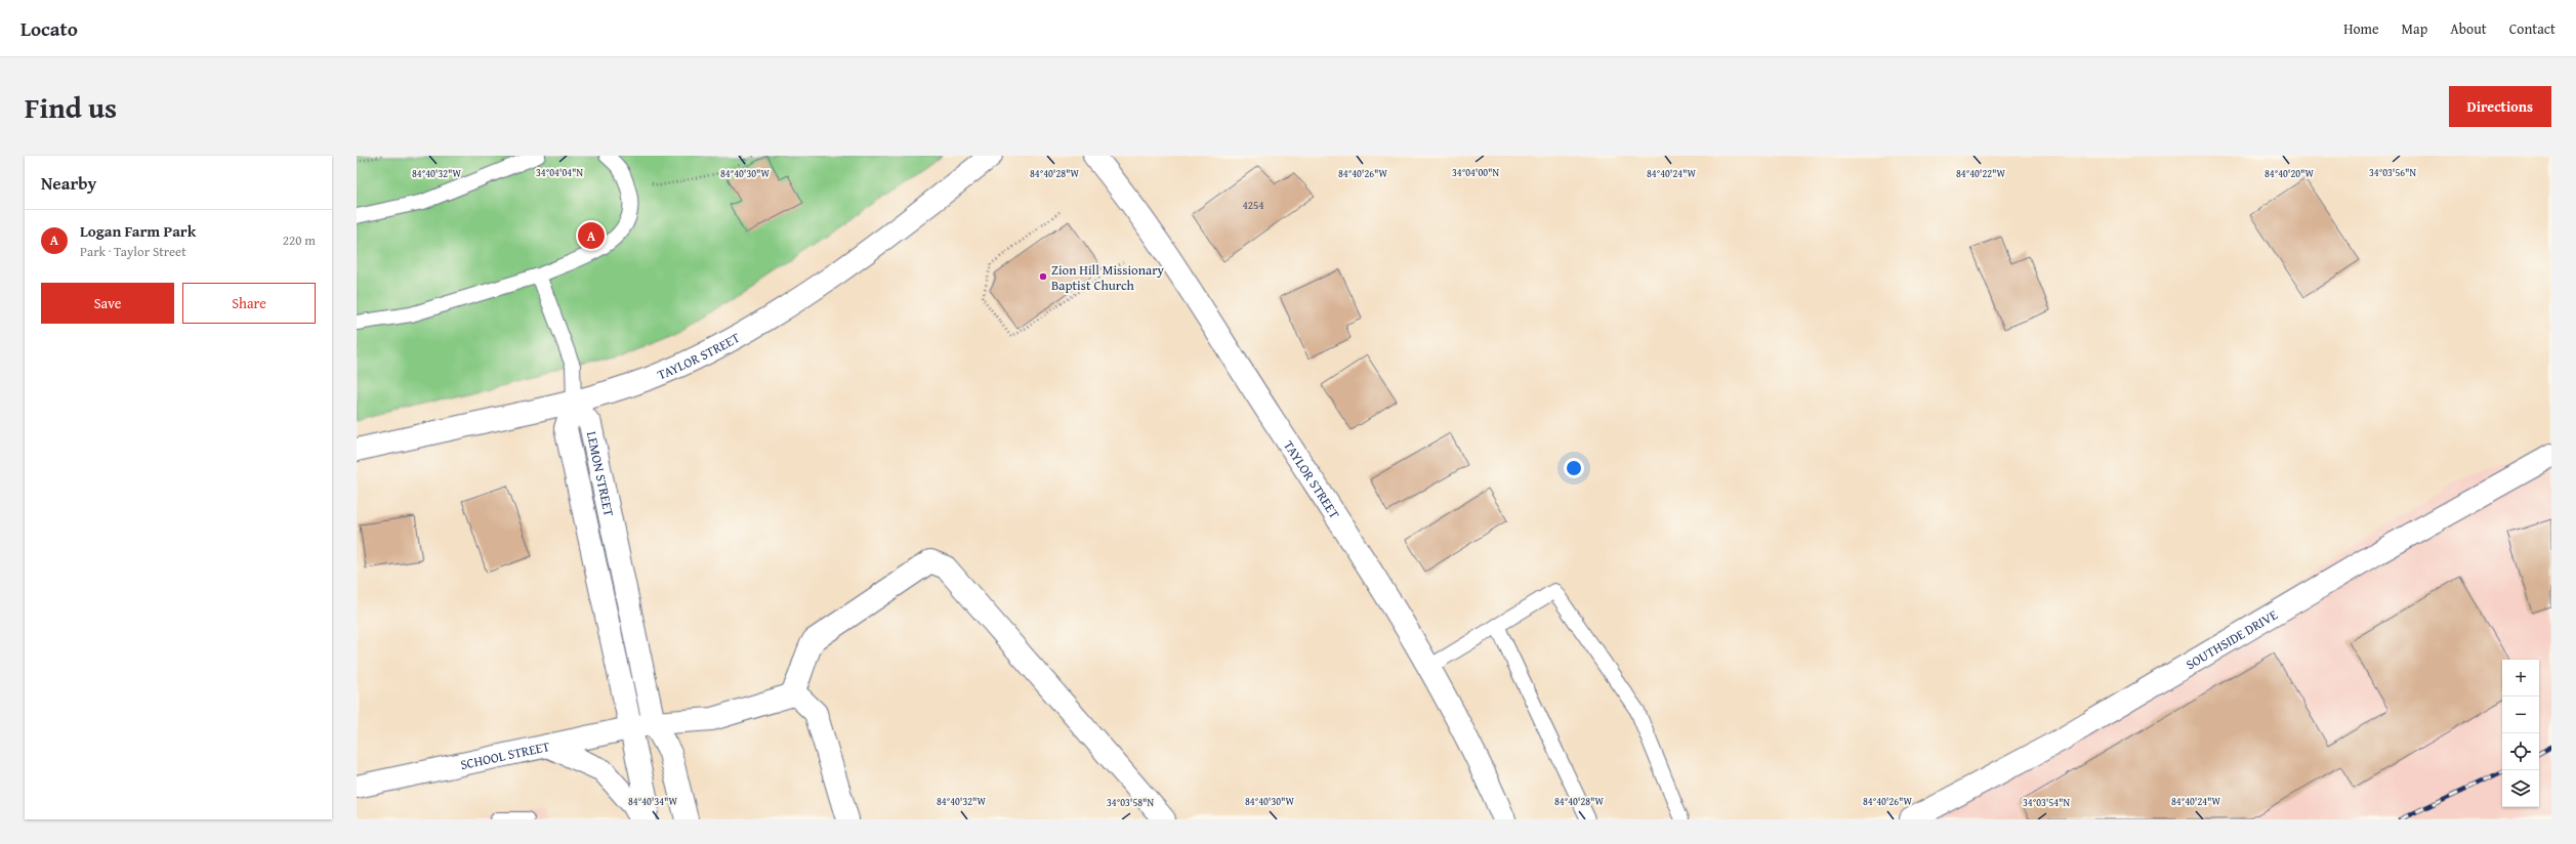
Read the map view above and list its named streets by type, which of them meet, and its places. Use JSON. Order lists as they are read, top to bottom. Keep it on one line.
{"streets":{"street":["TAYLOR STREET","LEMON STREET","SOUTHSIDE DRIVE","SCHOOL STREET"]},"crossings":[["TAYLOR STREET","LEMON STREET"],["LEMON STREET","SCHOOL STREET"]],"places":["Zion Hill Missionary Baptist Church"],"house_numbers":["4254"],"page":{"header":"Locato","nav":["Home","Map","About","Contact"],"title":"Find us","buttons":["Directions",["Save","Share"]],"heading":"Nearby","list":[{"mark":"A","name":"Logan Farm Park","note":"Park · Taylor Street","value":"220 m"}],"pins":"A","map_buttons":["+","−"]},"coordinates":["34°04'04\"N","34°04'00\"N","34°03'56\"N","84°40'30\"W","84°40'28\"W","84°40'22\"W","84°40'32\"W","84°40'26\"W","84°40'24\"W","84°40'20\"W","84°40'34\"W","34°03'58\"N","34°03'54\"N"]}
